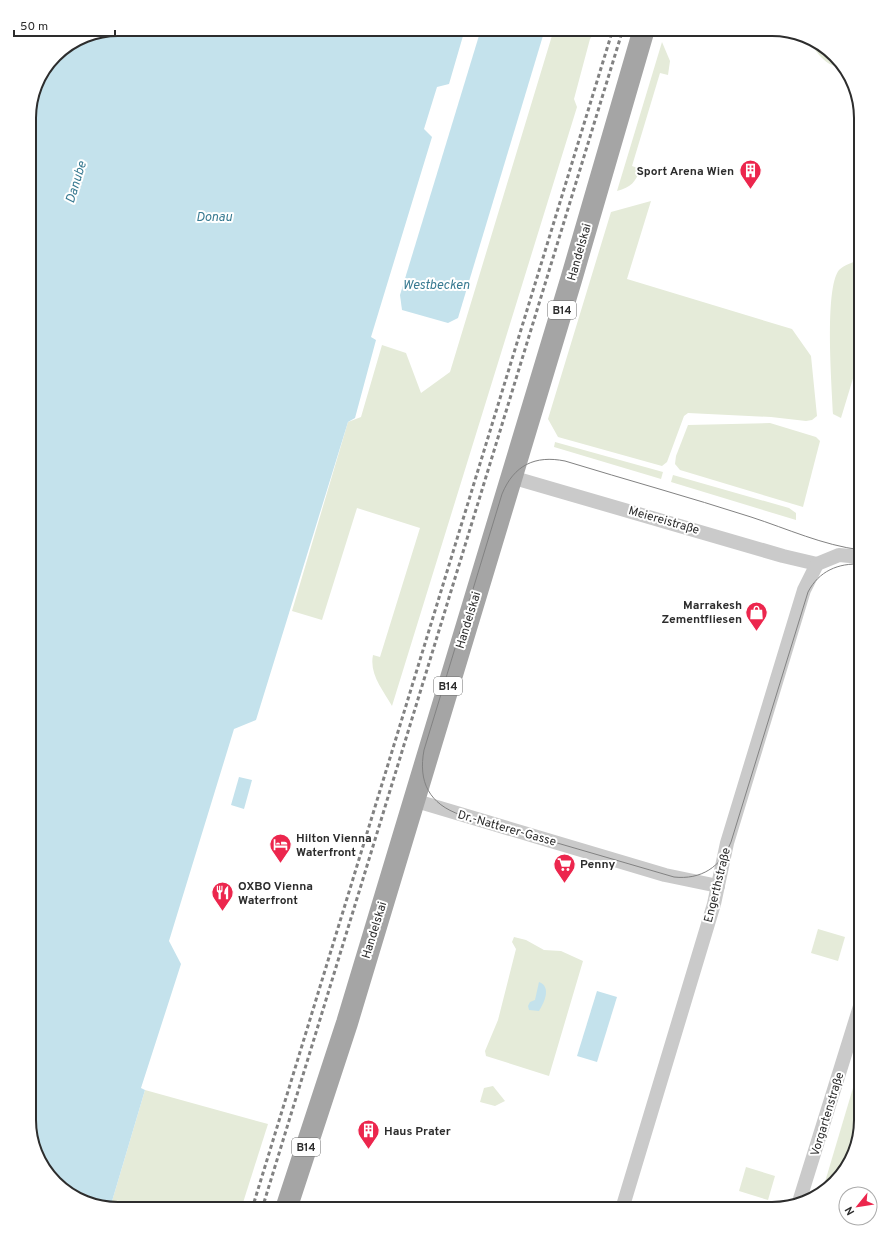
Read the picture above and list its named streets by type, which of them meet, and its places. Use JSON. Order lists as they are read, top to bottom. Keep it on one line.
{"streets":{"main road":["Handelskai","B14"],"street":["Meiereistraße","Dr.-Natterer-Gasse","Engerthstraße","Vorgartenstraße"]},"crossings":[["Handelskai","Meiereistraße"],["Handelskai","Dr.-Natterer-Gasse"],["Meiereistraße","Engerthstraße"],["Dr.-Natterer-Gasse","Engerthstraße"]],"water":["Danube","Donau","Westbecken"],"places":{"building":["Sport Arena Wien","Haus Prater"],"shop":["Marrakesh Zementfliesen"],"hotel":["Hilton Vienna Waterfront"],"supermarket":["Penny"],"restaurant":["OXBO Vienna Waterfront"]},"scale_bar":"50 m","north":"bottom left"}
